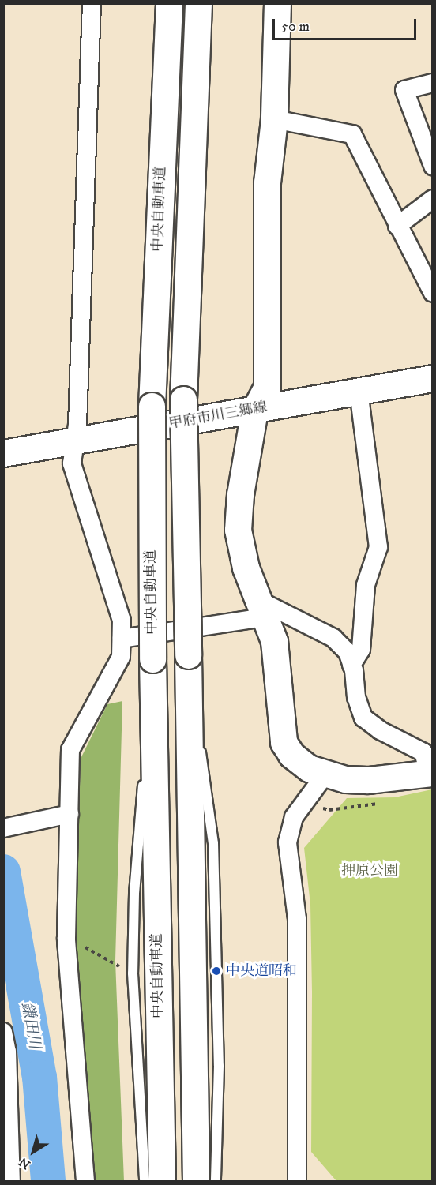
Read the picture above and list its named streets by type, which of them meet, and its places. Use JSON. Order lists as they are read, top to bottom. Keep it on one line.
{"streets":{"main road":["中央自動車道","甲府市川三郷線"]},"water":["鎌田川"],"parks":["押原公園"],"places":["中央道昭和"],"scale_bar":"50 m","north":"bottom left"}
